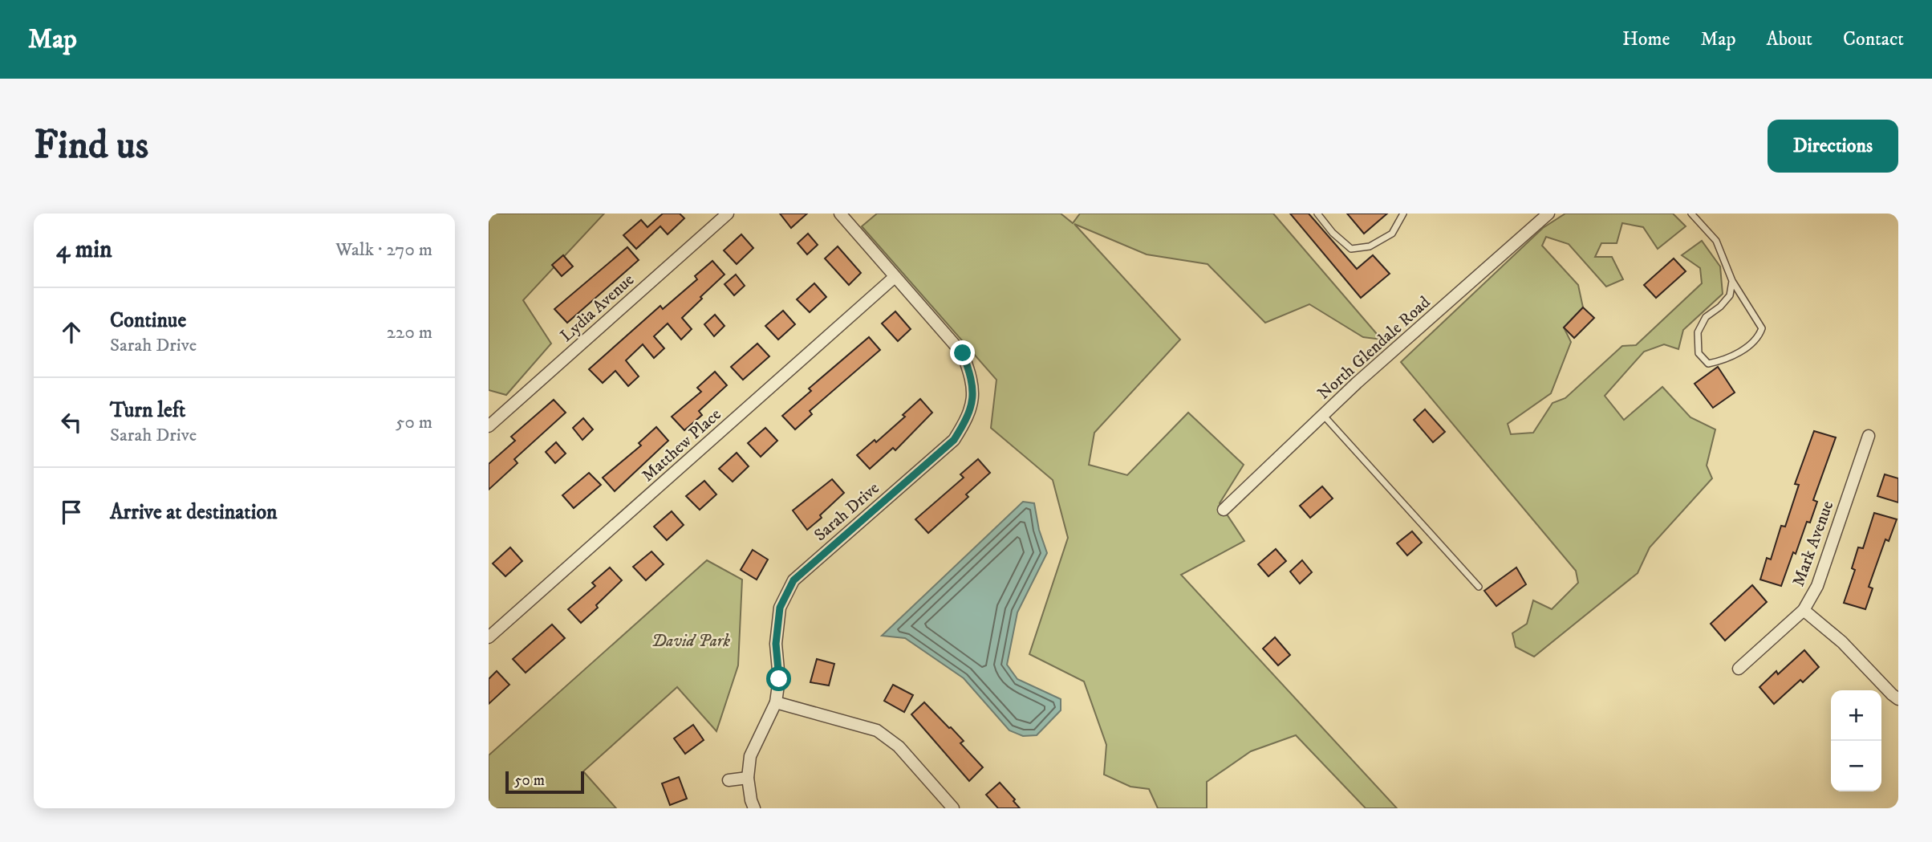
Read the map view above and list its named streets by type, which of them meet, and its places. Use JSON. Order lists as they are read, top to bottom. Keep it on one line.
{"streets":{"street":["Lydia Avenue","North Glendale Road","Matthew Place","Sarah Drive","Mark Avenue"]},"crossings":[["Matthew Place","Sarah Drive"]],"parks":["David Park"],"scale_bar":"50 m","page":{"header":"Map","nav":["Home","Map","About","Contact"],"buttons":"Directions","title":"Find us","heading":["4 min","Walk · 270 m"],"list":[["Continue","Sarah Drive","220 m"],["Turn left","Sarah Drive","50 m"],"Arrive at destination"],"map_buttons":["+","−"],"scale":"50 m"}}
